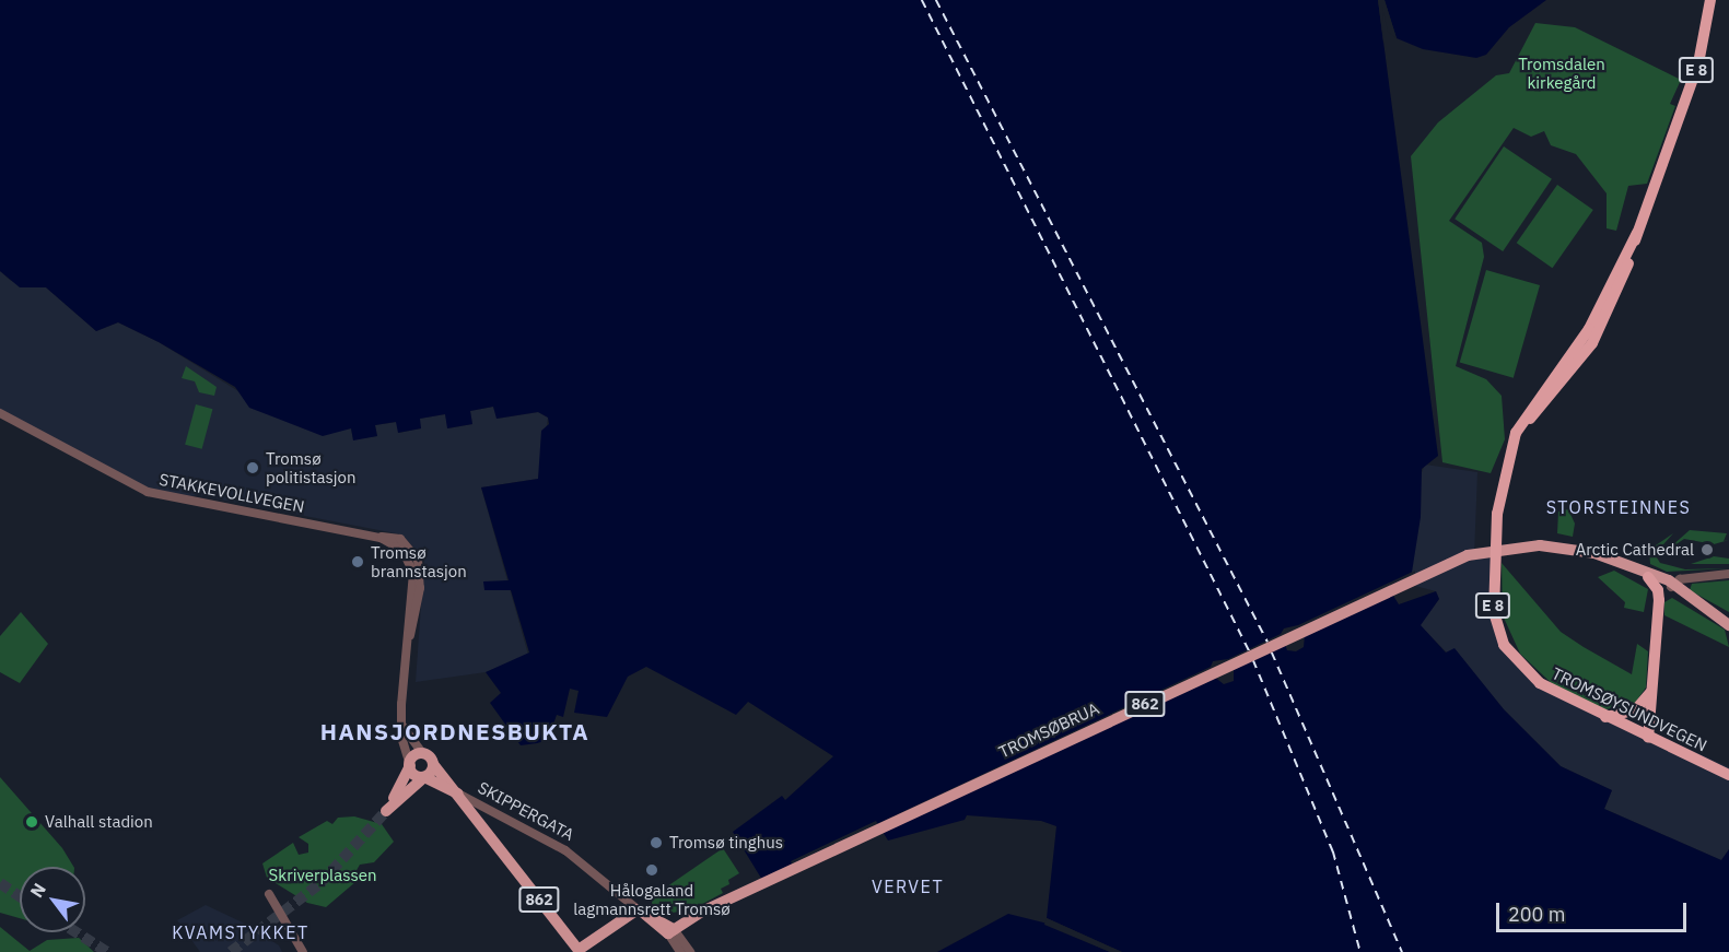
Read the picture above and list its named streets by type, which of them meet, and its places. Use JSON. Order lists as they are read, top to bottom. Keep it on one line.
{"streets":{"highway":["E 8","TROMSØYSUNDVEGEN"],"main road":["862","TROMSØBRUA","SKIPPERGATA"],"street":["STAKKEVOLLVEGEN"]},"crossings":[["STAKKEVOLLVEGEN","862"],["862","TROMSØBRUA"],["862","SKIPPERGATA"],["TROMSØBRUA","SKIPPERGATA"]],"districts":["STORSTEINNES","HANSJORDNESBUKTA","VERVET","KVAMSTYKKET"],"parks":["Tromsdalen kirkegård","Skriverplassen"],"places":["Tromsø politistasjon","Arctic Cathedral","Tromsø brannstasjon","Valhall stadion","Tromsø tinghus","Hålogaland lagmannsrett Tromsø"],"scale_bar":"200 m","north":"top left"}
